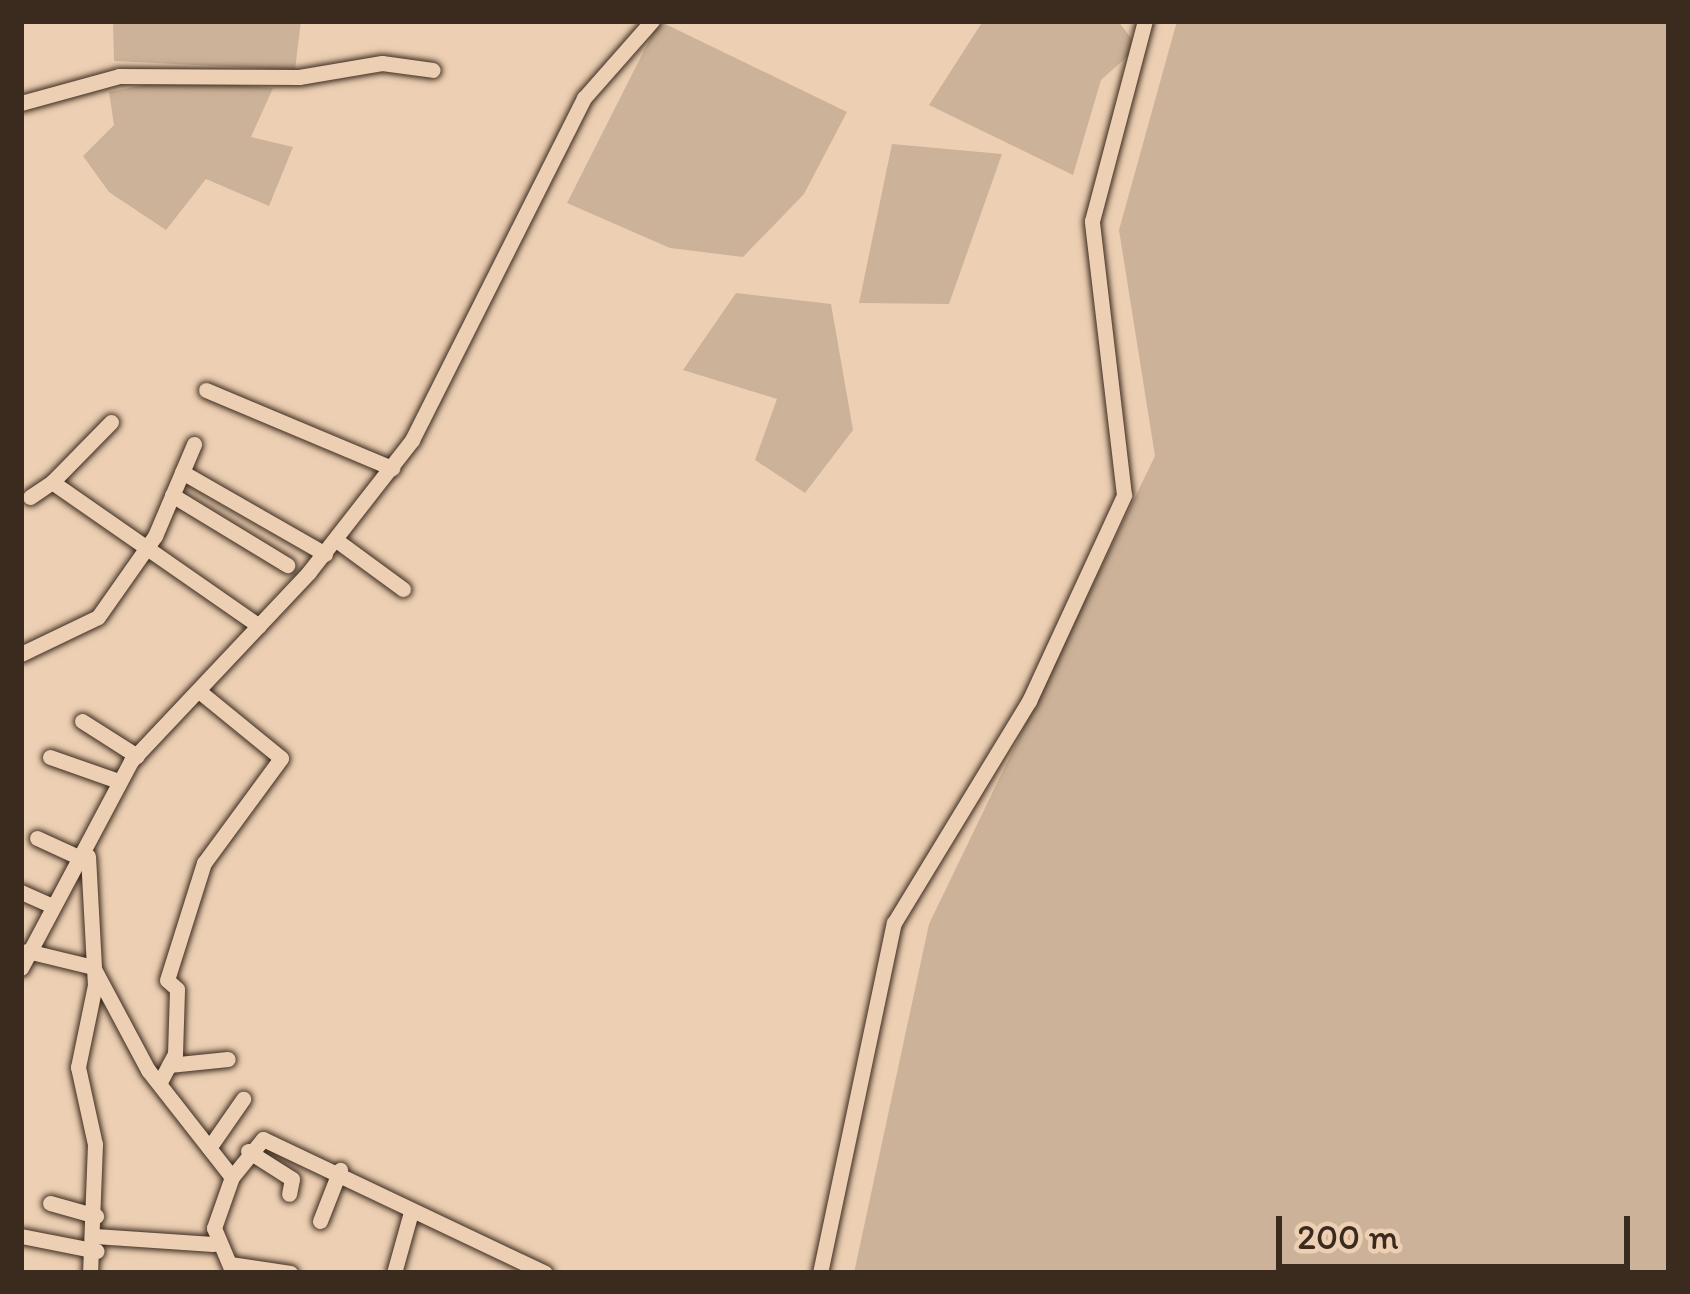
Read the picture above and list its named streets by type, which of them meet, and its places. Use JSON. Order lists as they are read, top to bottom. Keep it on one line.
{"scale_bar":"200 m"}
